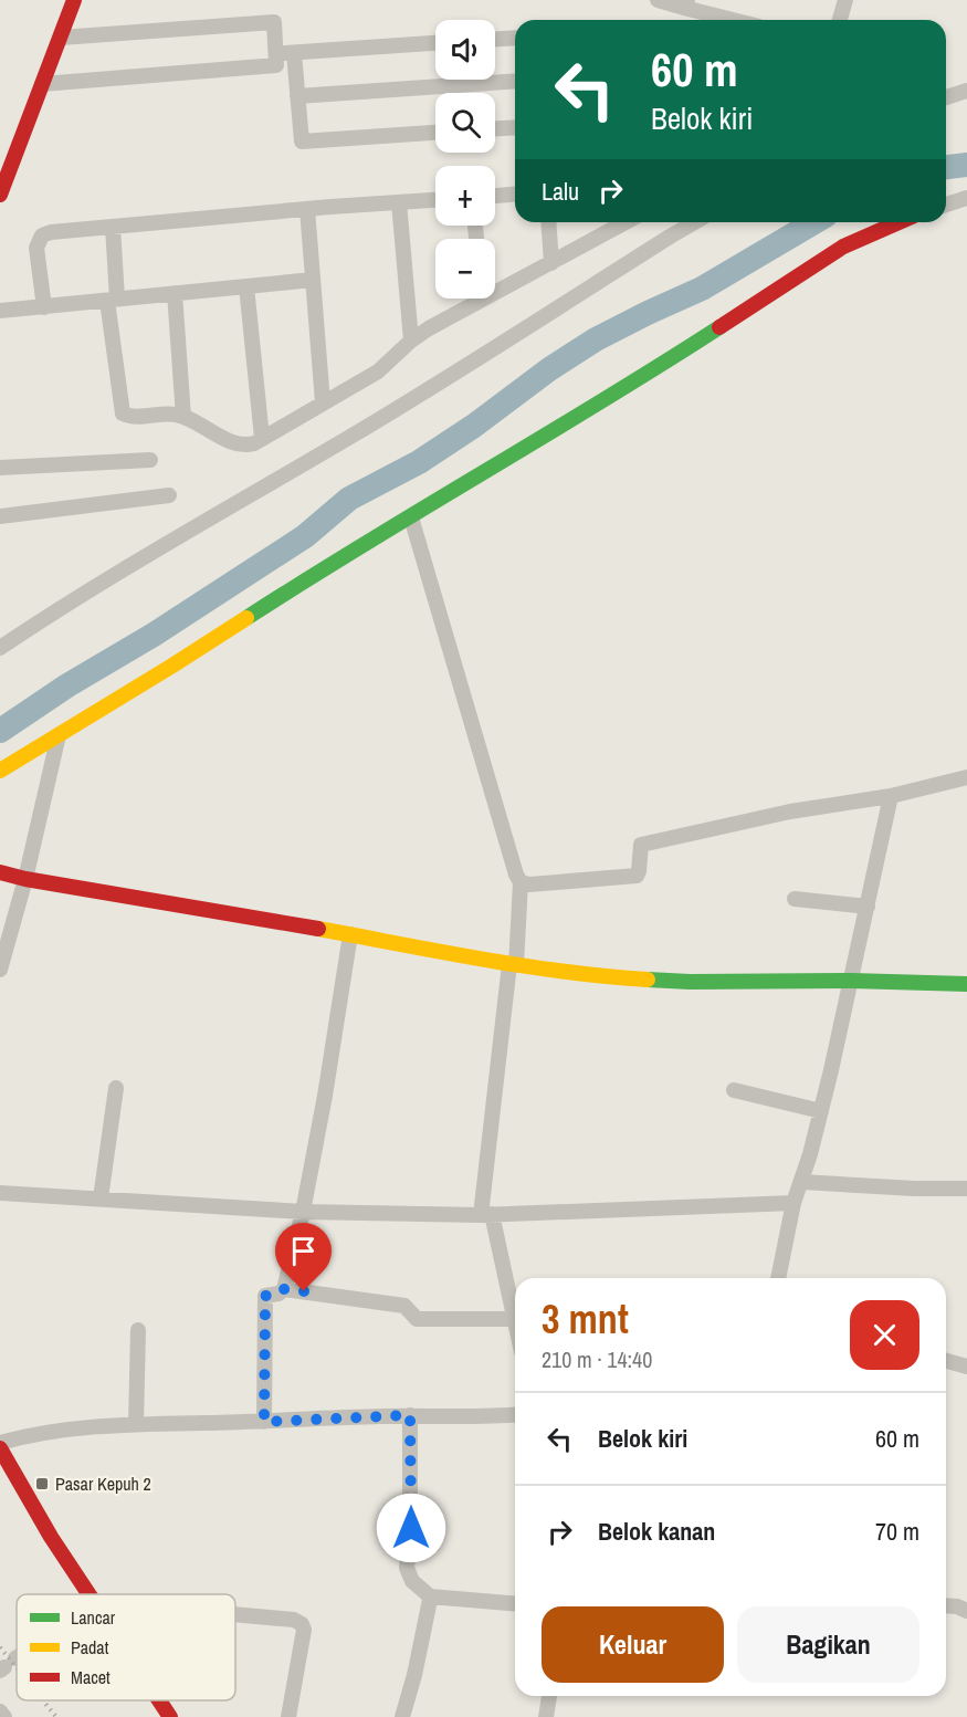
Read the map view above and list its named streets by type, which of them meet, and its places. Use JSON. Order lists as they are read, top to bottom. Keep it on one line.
{"places":{"transit":["Pasar Kepuh 2"]},"legend":["Lancar","Padat","Macet"],"page":{"map_buttons":["+","−"],"turn":["60 m","Belok kiri"],"then":"Lalu","heading":["3 mnt","210 m · 14:40"],"list":[{"name":"Belok kiri","value":"60 m"},{"name":"Belok kanan","value":"70 m"}],"buttons":["Keluar","Bagikan"]}}
